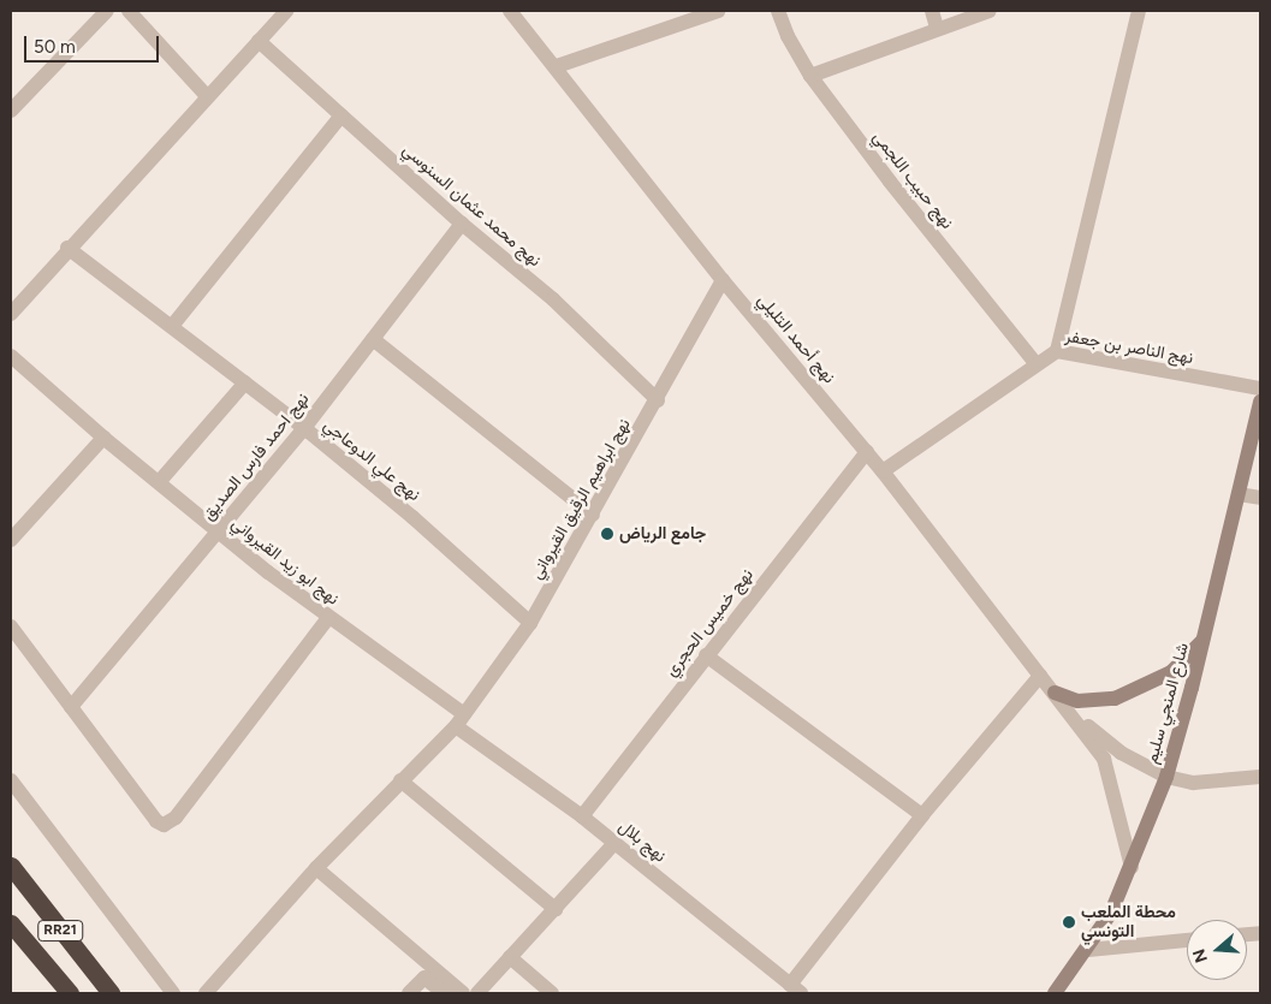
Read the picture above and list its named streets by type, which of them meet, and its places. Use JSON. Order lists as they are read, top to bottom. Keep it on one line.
{"streets":{"highway":["RR21"],"main road":["شارع المنجي سليم"],"street":["نهج حبيب اللجمي","نهج محمد عثمان السنوسي","نهج أحمد التليلي","نهج الناصر بن جعفر","نهج احمد فارس الصديق","نهج علي الدوعاجي","نهج ابراهيم الرقيق القيرواني","نهج ابو زيد القيرواني","نهج خميس الحجري","نهج بلال"]},"crossings":[["نهج حبيب اللجمي","نهج الناصر بن جعفر"],["نهج محمد عثمان السنوسي","نهج احمد فارس الصديق"],["نهج محمد عثمان السنوسي","نهج ابراهيم الرقيق القيرواني"],["نهج أحمد التليلي","نهج الناصر بن جعفر"],["نهج أحمد التليلي","نهج ابراهيم الرقيق القيرواني"],["نهج أحمد التليلي","نهج خميس الحجري"],["نهج أحمد التليلي","شارع المنجي سليم"],["نهج احمد فارس الصديق","نهج علي الدوعاجي"],["نهج احمد فارس الصديق","نهج ابو زيد القيرواني"],["نهج علي الدوعاجي","نهج ابراهيم الرقيق القيرواني"],["نهج ابراهيم الرقيق القيرواني","نهج ابو زيد القيرواني"],["نهج ابراهيم الرقيق القيرواني","نهج بلال"],["نهج ابو زيد القيرواني","نهج بلال"],["نهج خميس الحجري","نهج بلال"]],"places":["جامع الرياض","محطة الملعب التونسي"],"scale_bar":"50 m","north":"left"}
